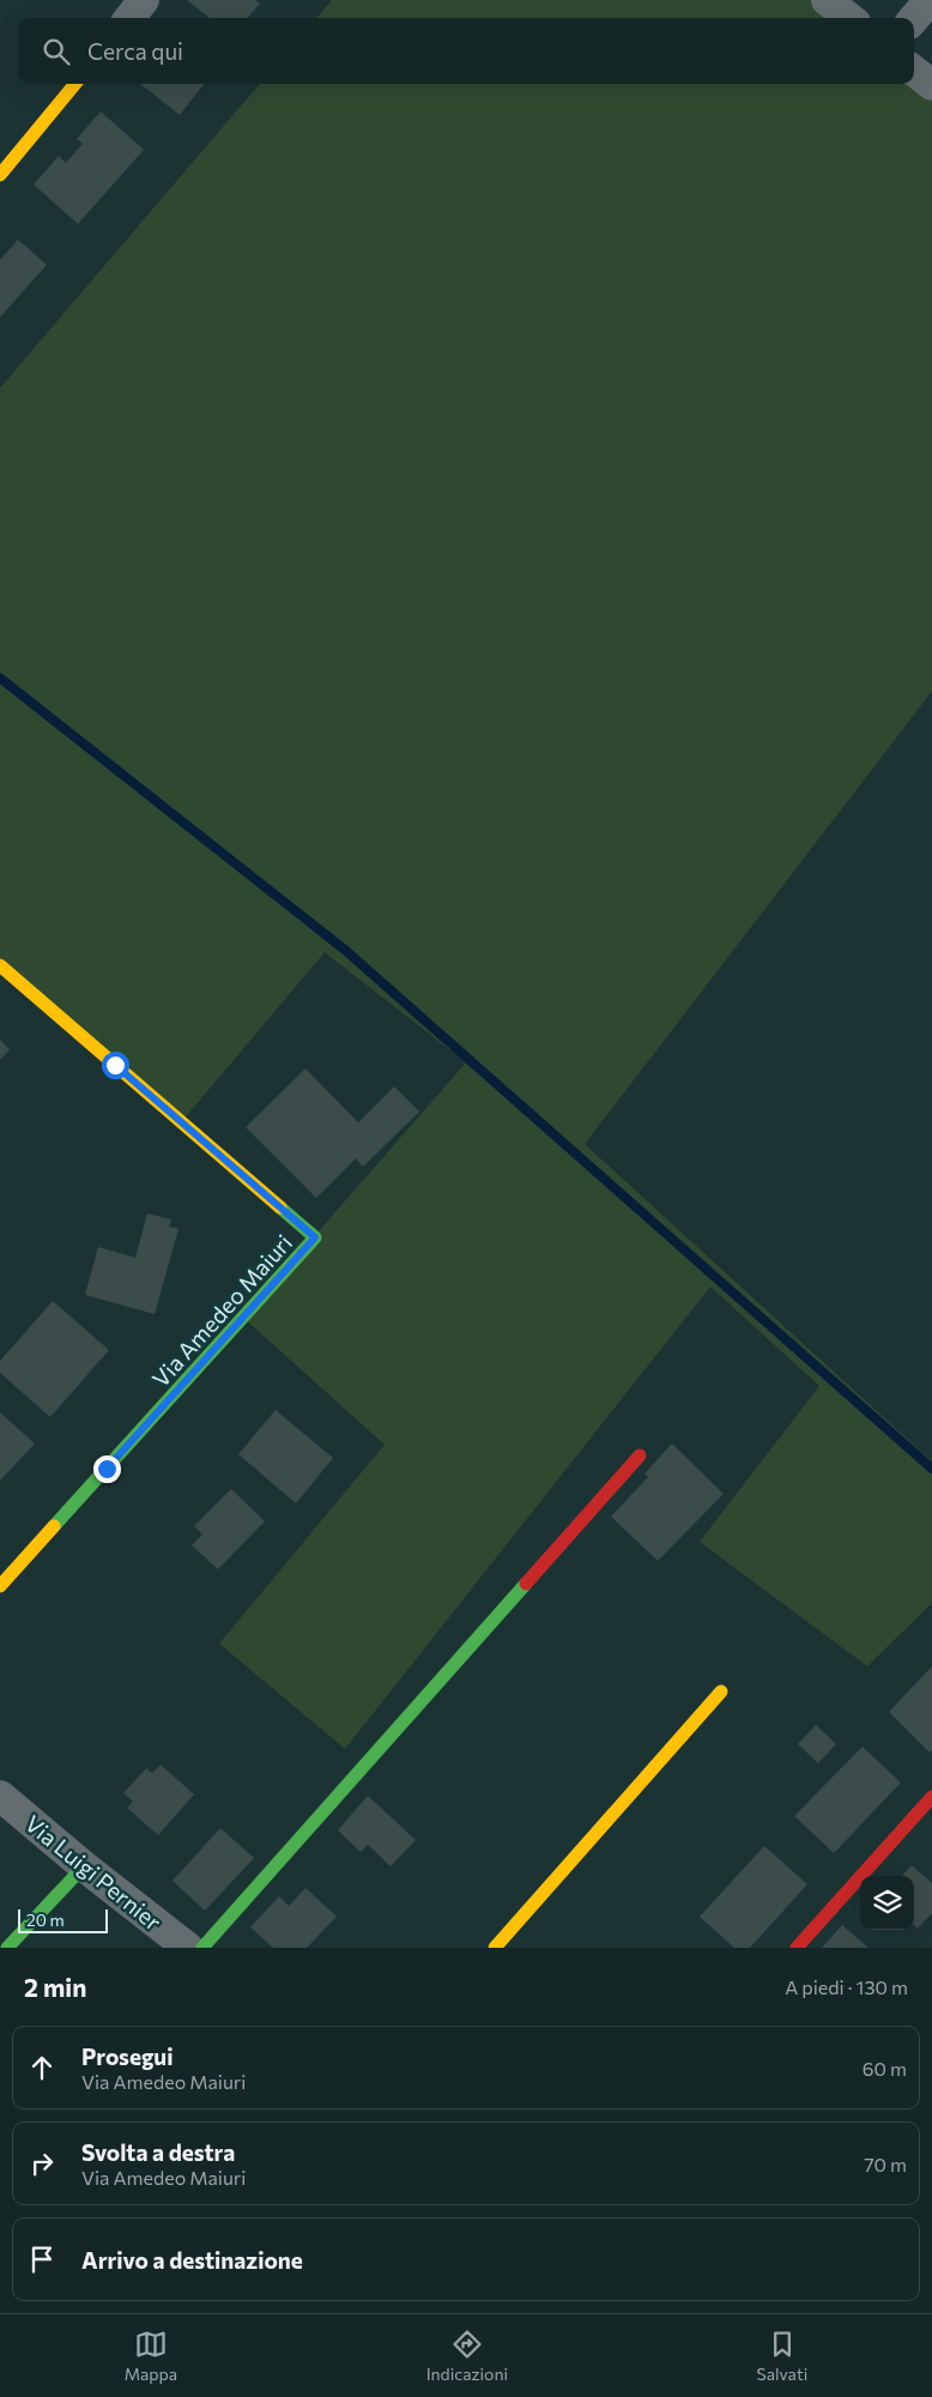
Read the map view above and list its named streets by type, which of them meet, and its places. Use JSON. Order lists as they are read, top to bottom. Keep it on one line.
{"streets":{"street":["Via Amedeo Maiuri","Via Luigi Pernier"]},"scale_bar":"20 m","page":{"search":"Cerca qui","scale":"20 m","heading":["2 min","A piedi · 130 m"],"list":[["Prosegui","Via Amedeo Maiuri","60 m"],["Svolta a destra","Via Amedeo Maiuri","70 m"],"Arrivo a destinazione"],"nav":["Mappa","Indicazioni","Salvati"]}}
